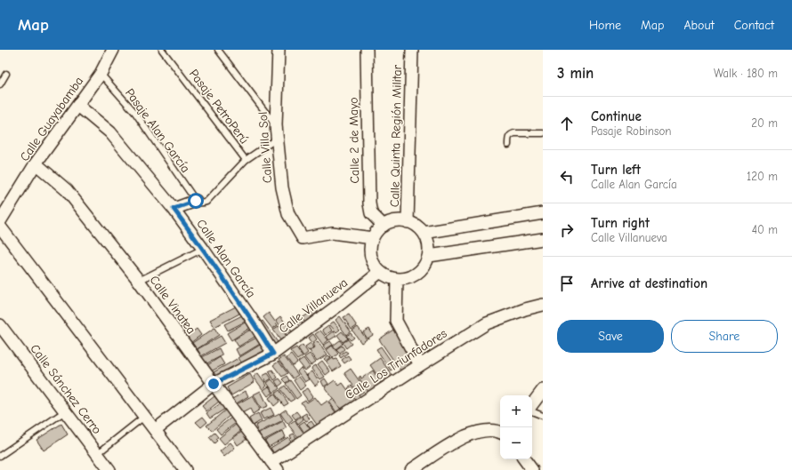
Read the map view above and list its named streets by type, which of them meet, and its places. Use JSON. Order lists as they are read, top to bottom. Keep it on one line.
{"streets":{"street":["Calle Guayabamba","Calle Quinta Región Militar","Calle 2 de Mayo","Calle Villa Sol","Calle Alan García","Calle Vinatea","Calle Villanueva","Calle Los Triunfadores","Calle Sánchez Cerro"],"lane":["Pasaje PetroPerú","Pasaje Alan García"]},"crossings":[["Calle Guayabamba","Pasaje Alan García"],["Calle Guayabamba","Calle Alan García"],["Calle Guayabamba","Calle Vinatea"],["Calle Quinta Región Militar","Calle 2 de Mayo"],["Calle Quinta Región Militar","Calle Villa Sol"],["Calle Quinta Región Militar","Calle Villanueva"],["Calle 2 de Mayo","Calle Villa Sol"],["Calle 2 de Mayo","Calle Villanueva"],["Calle Villa Sol","Calle Villanueva"],["Calle Alan García","Calle Villanueva"],["Calle Vinatea","Calle Villanueva"],["Calle Vinatea","Calle Los Triunfadores"]],"page":{"header":"Map","nav":["Home","Map","About","Contact"],"heading":["3 min","Walk · 180 m"],"list":[["Continue","Pasaje Robinson","20 m"],["Turn left","Calle Alan García","120 m"],["Turn right","Calle Villanueva","40 m"],"Arrive at destination"],"buttons":["Save","Share"],"map_buttons":["+","−"]}}
